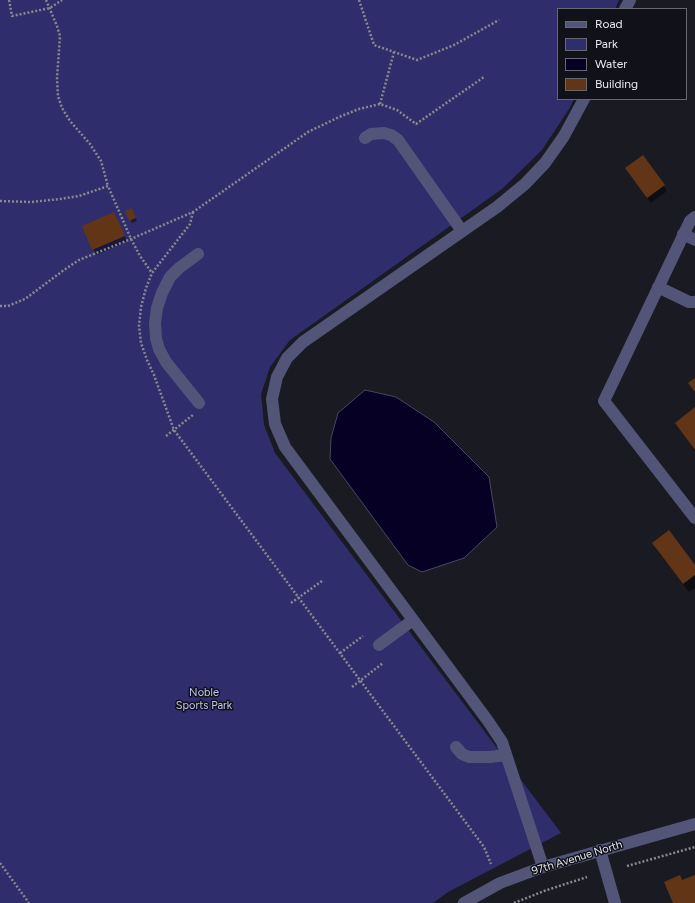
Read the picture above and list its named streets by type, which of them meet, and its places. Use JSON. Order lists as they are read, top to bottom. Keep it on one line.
{"streets":{"street":["97th Avenue North"]},"parks":["Noble Sports Park"],"legend":["Road","Park","Water","Building"]}
